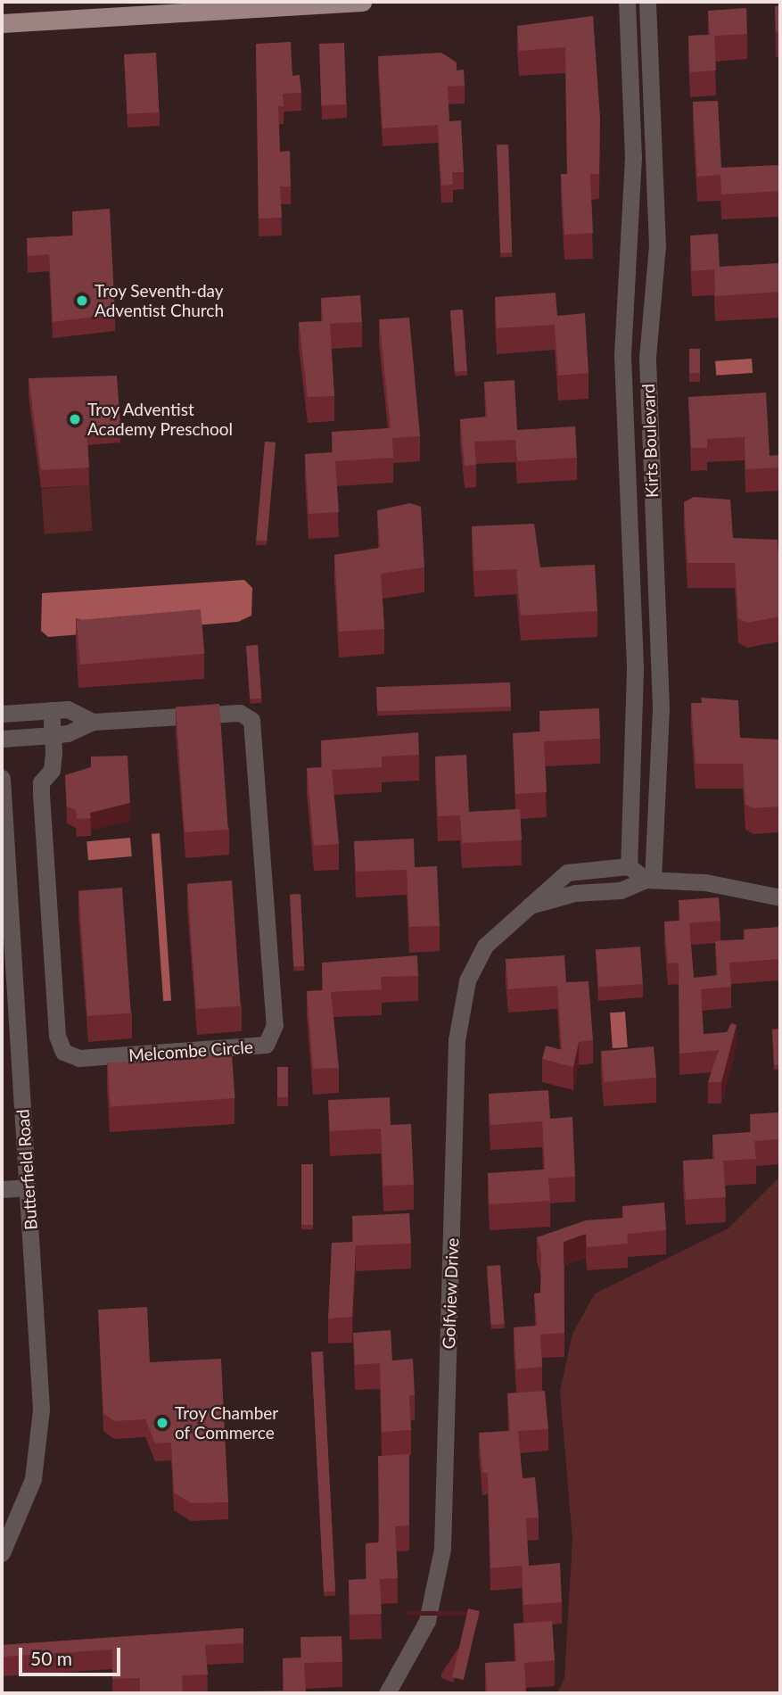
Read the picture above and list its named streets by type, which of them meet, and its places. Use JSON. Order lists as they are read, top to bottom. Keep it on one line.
{"streets":{"street":["Kirts Boulevard","Melcombe Circle","Butterfield Road","Golfview Drive"]},"crossings":[["Kirts Boulevard","Golfview Drive"]],"places":["Troy Seventh-day Adventist Church","Troy Adventist Academy Preschool","Troy Chamber of Commerce"],"scale_bar":"50 m"}
